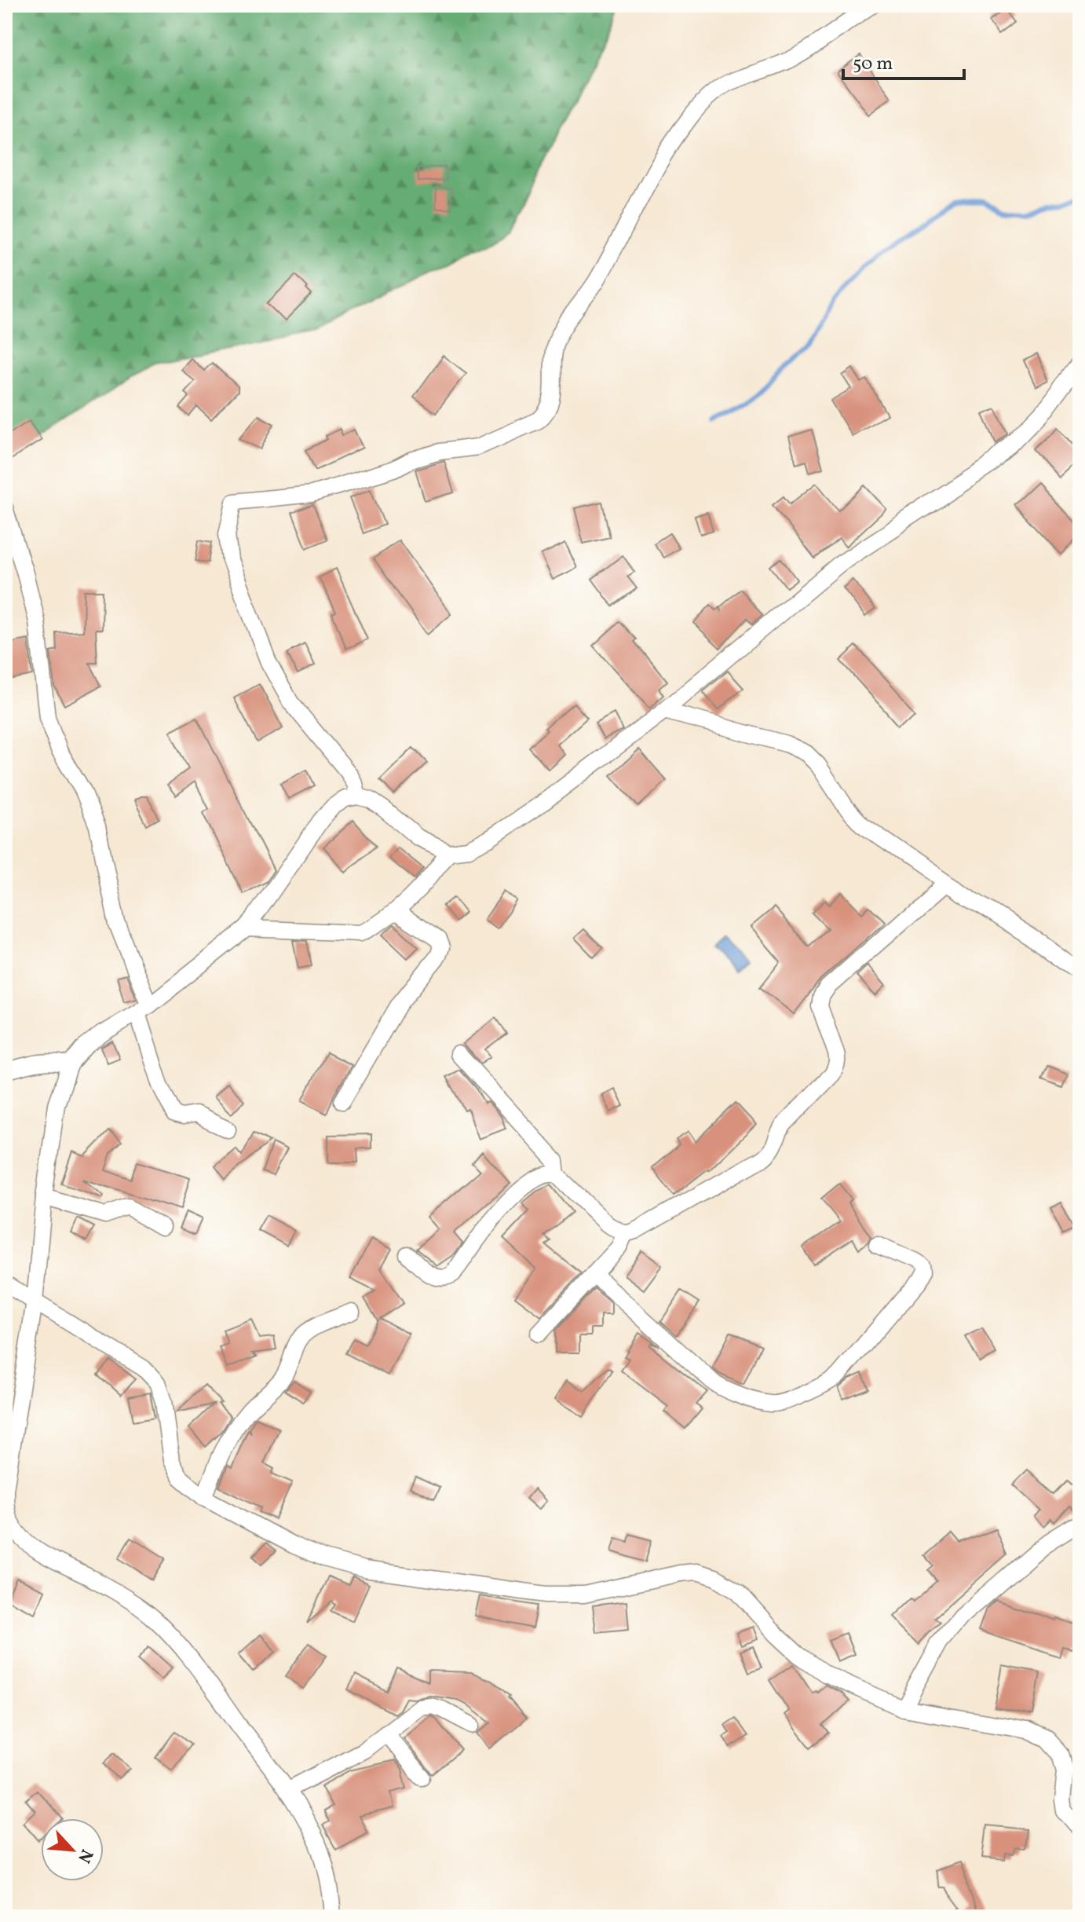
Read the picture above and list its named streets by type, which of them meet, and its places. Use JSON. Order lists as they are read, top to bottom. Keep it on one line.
{"scale_bar":"50 m","north":"bottom right"}
